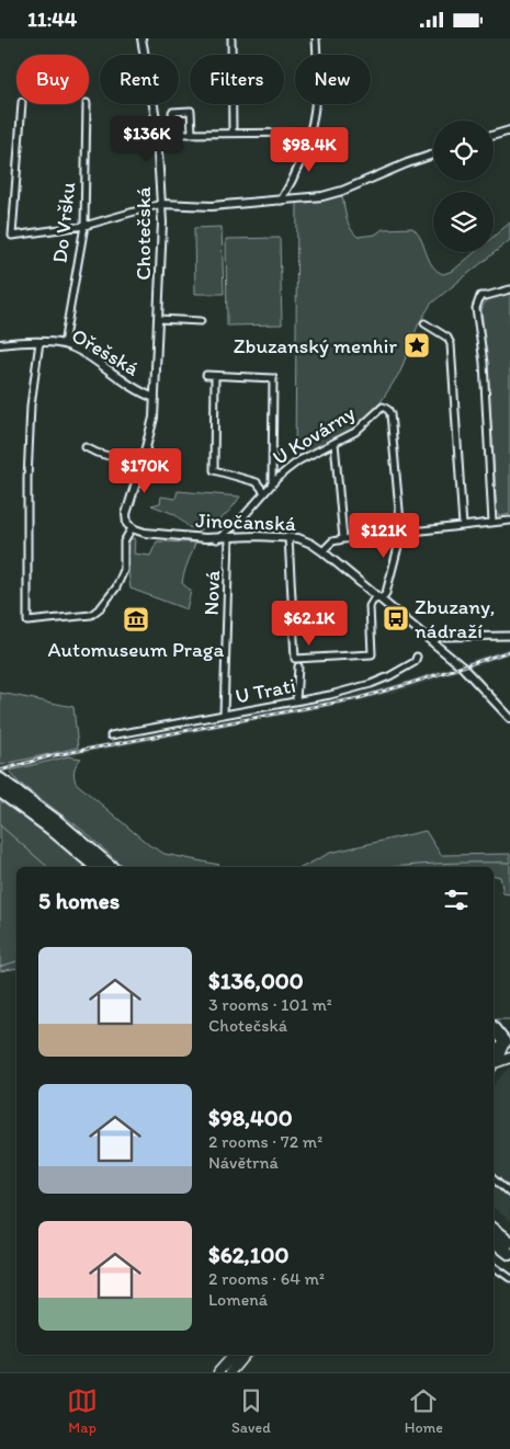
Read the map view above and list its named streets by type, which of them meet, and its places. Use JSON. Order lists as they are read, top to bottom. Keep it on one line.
{"streets":{"street":["Do Vršku","Chotečská","Ořešská","U Kovárny","Jinočanská","Nová","U Trati"]},"crossings":[["Do Vršku","Ořešská"],["Chotečská","Ořešská"],["Chotečská","Jinočanská"],["U Kovárny","Jinočanská"],["Jinočanská","Nová"],["Nová","U Trati"]],"places":{"place":["Zbuzanský menhir"],"bus stop":["Zbuzany, nádraží"],"museum":["Automuseum Praga"]},"page":{"status":"11:44","chip":["Buy","Rent","Filters","New"],"price":["$136K","$98.4K","$170K","$121K","$62.1K"],"heading":"5 homes","list":[{"name":"$136,000","note":"3 rooms · 101 m² · Chotečská"},{"name":"$98,400","note":"2 rooms · 72 m² · Návětrná"},{"name":"$62,100","note":"2 rooms · 64 m² · Lomená"}],"tabs":["Map","Saved","Home"]}}
